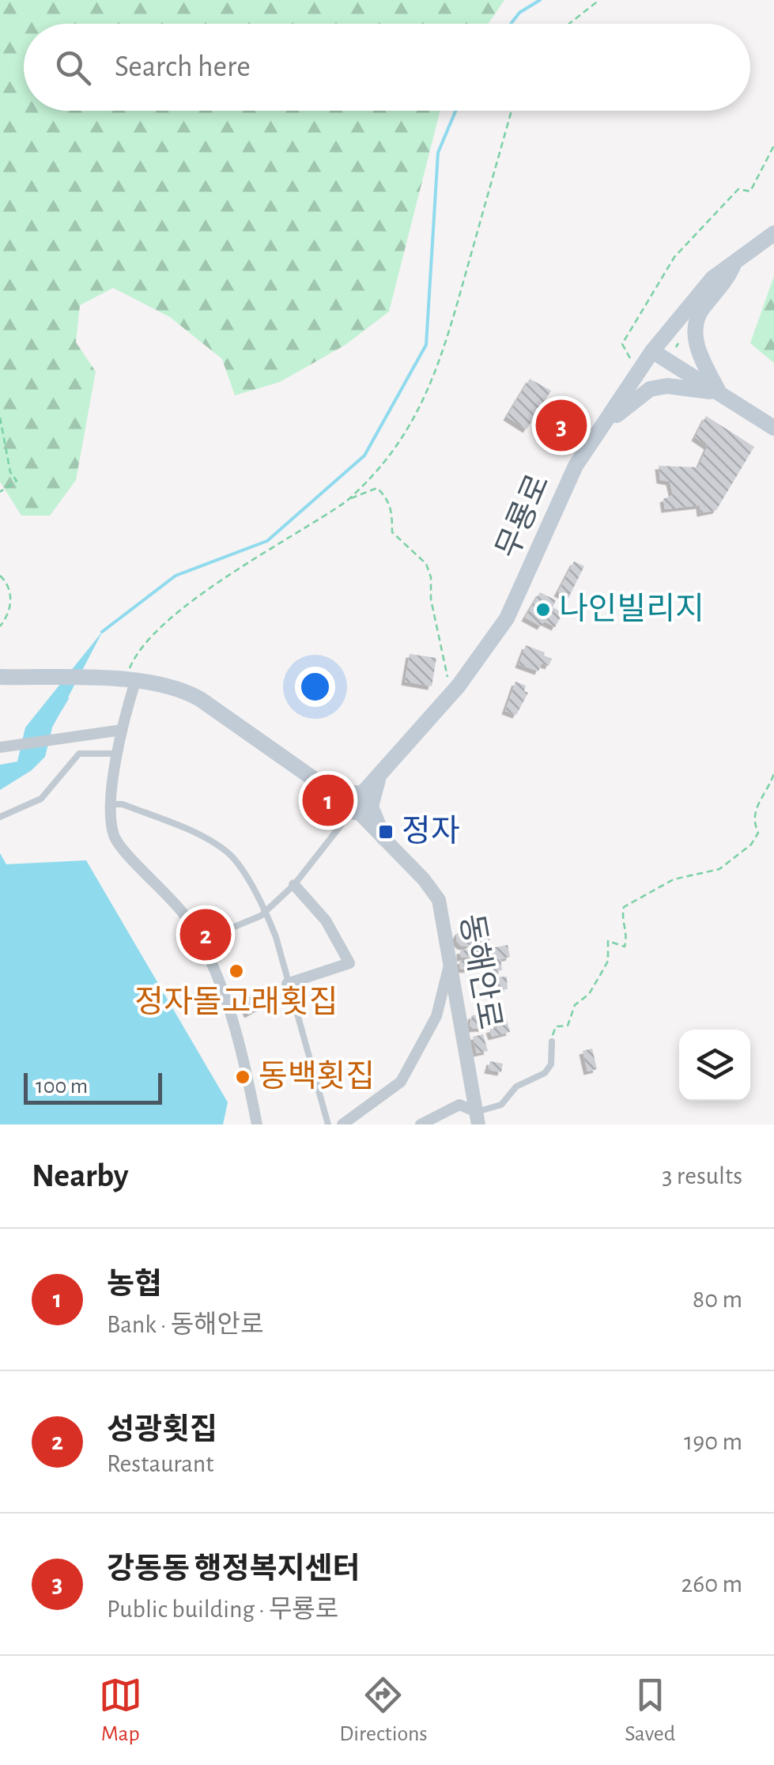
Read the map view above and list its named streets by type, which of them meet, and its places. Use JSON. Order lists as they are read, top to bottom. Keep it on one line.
{"streets":{"main road":["무룡로","동해안로"]},"crossings":[["무룡로","동해안로"]],"places":{"other":["나인빌리지","정자돌고래횟집","동백횟집"],"transit":["정자"]},"scale_bar":"100 m","page":{"search":"Search here","pins":["3","1","2"],"scale":"100 m","heading":["Nearby","3 results"],"list":[{"mark":"1","name":"농협","note":"Bank · 동해안로","value":"80 m"},{"mark":"2","name":"성광횟집","note":"Restaurant","value":"190 m"},{"mark":"3","name":"강동동 행정복지센터","note":"Public building · 무룡로","value":"260 m"}],"nav":["Map","Directions","Saved"]}}
